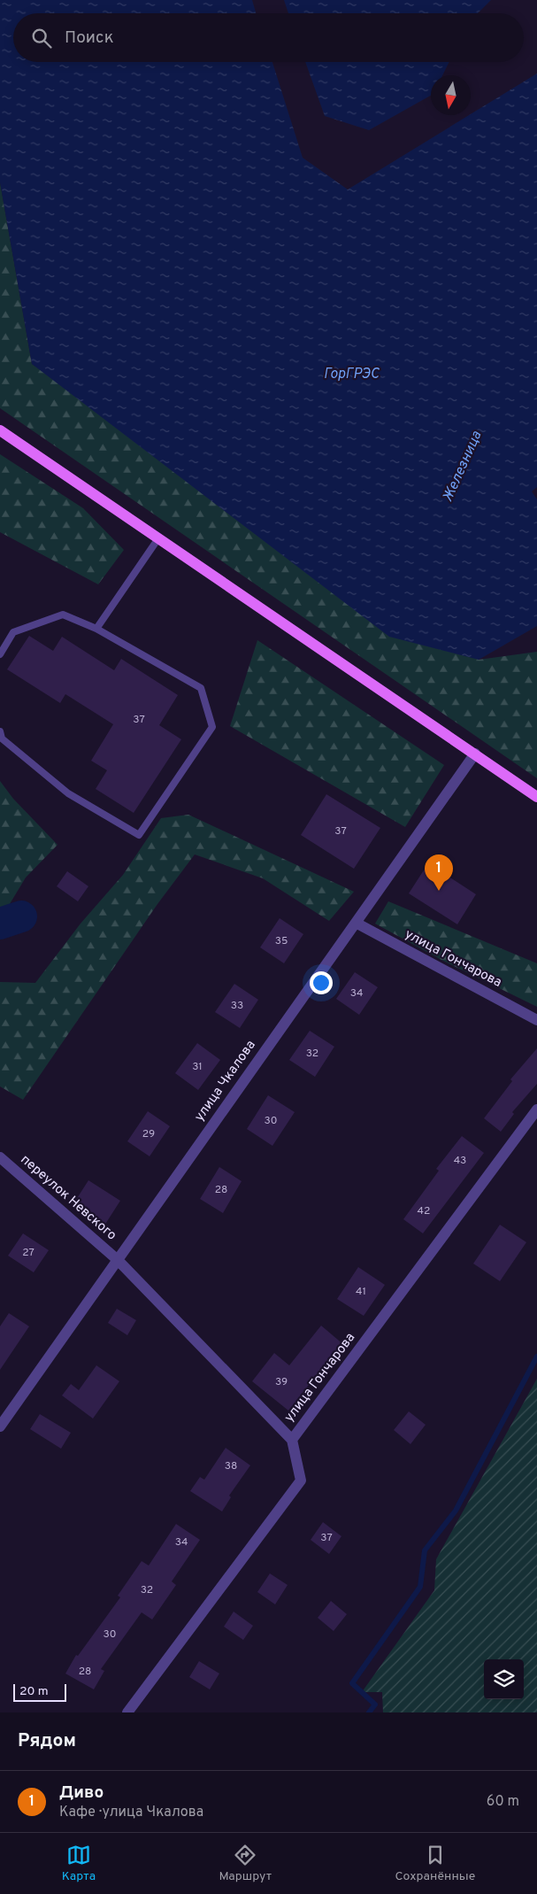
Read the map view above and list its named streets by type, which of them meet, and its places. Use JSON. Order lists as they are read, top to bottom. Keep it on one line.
{"streets":{"street":["улица Гончарова","улица Чкалова","переулок Невского"]},"crossings":[["улица Гончарова","улица Чкалова"],["улица Гончарова","переулок Невского"],["улица Чкалова","переулок Невского"]],"water":["ГорГРЭС","Железница"],"house_numbers":["37","37","35","34","33","32","31","30","29","43","28","42","27","41","39","38","37","34","32","30","28"],"scale_bar":"20 m","north":"bottom","page":{"search":"Поиск","pins":"1","scale":"20 m","heading":"Рядом","list":[{"mark":"1","name":"Диво","note":"Кафе · улица Чкалова","value":"60 m"}],"nav":["Карта","Маршрут","Сохранённые"]}}
